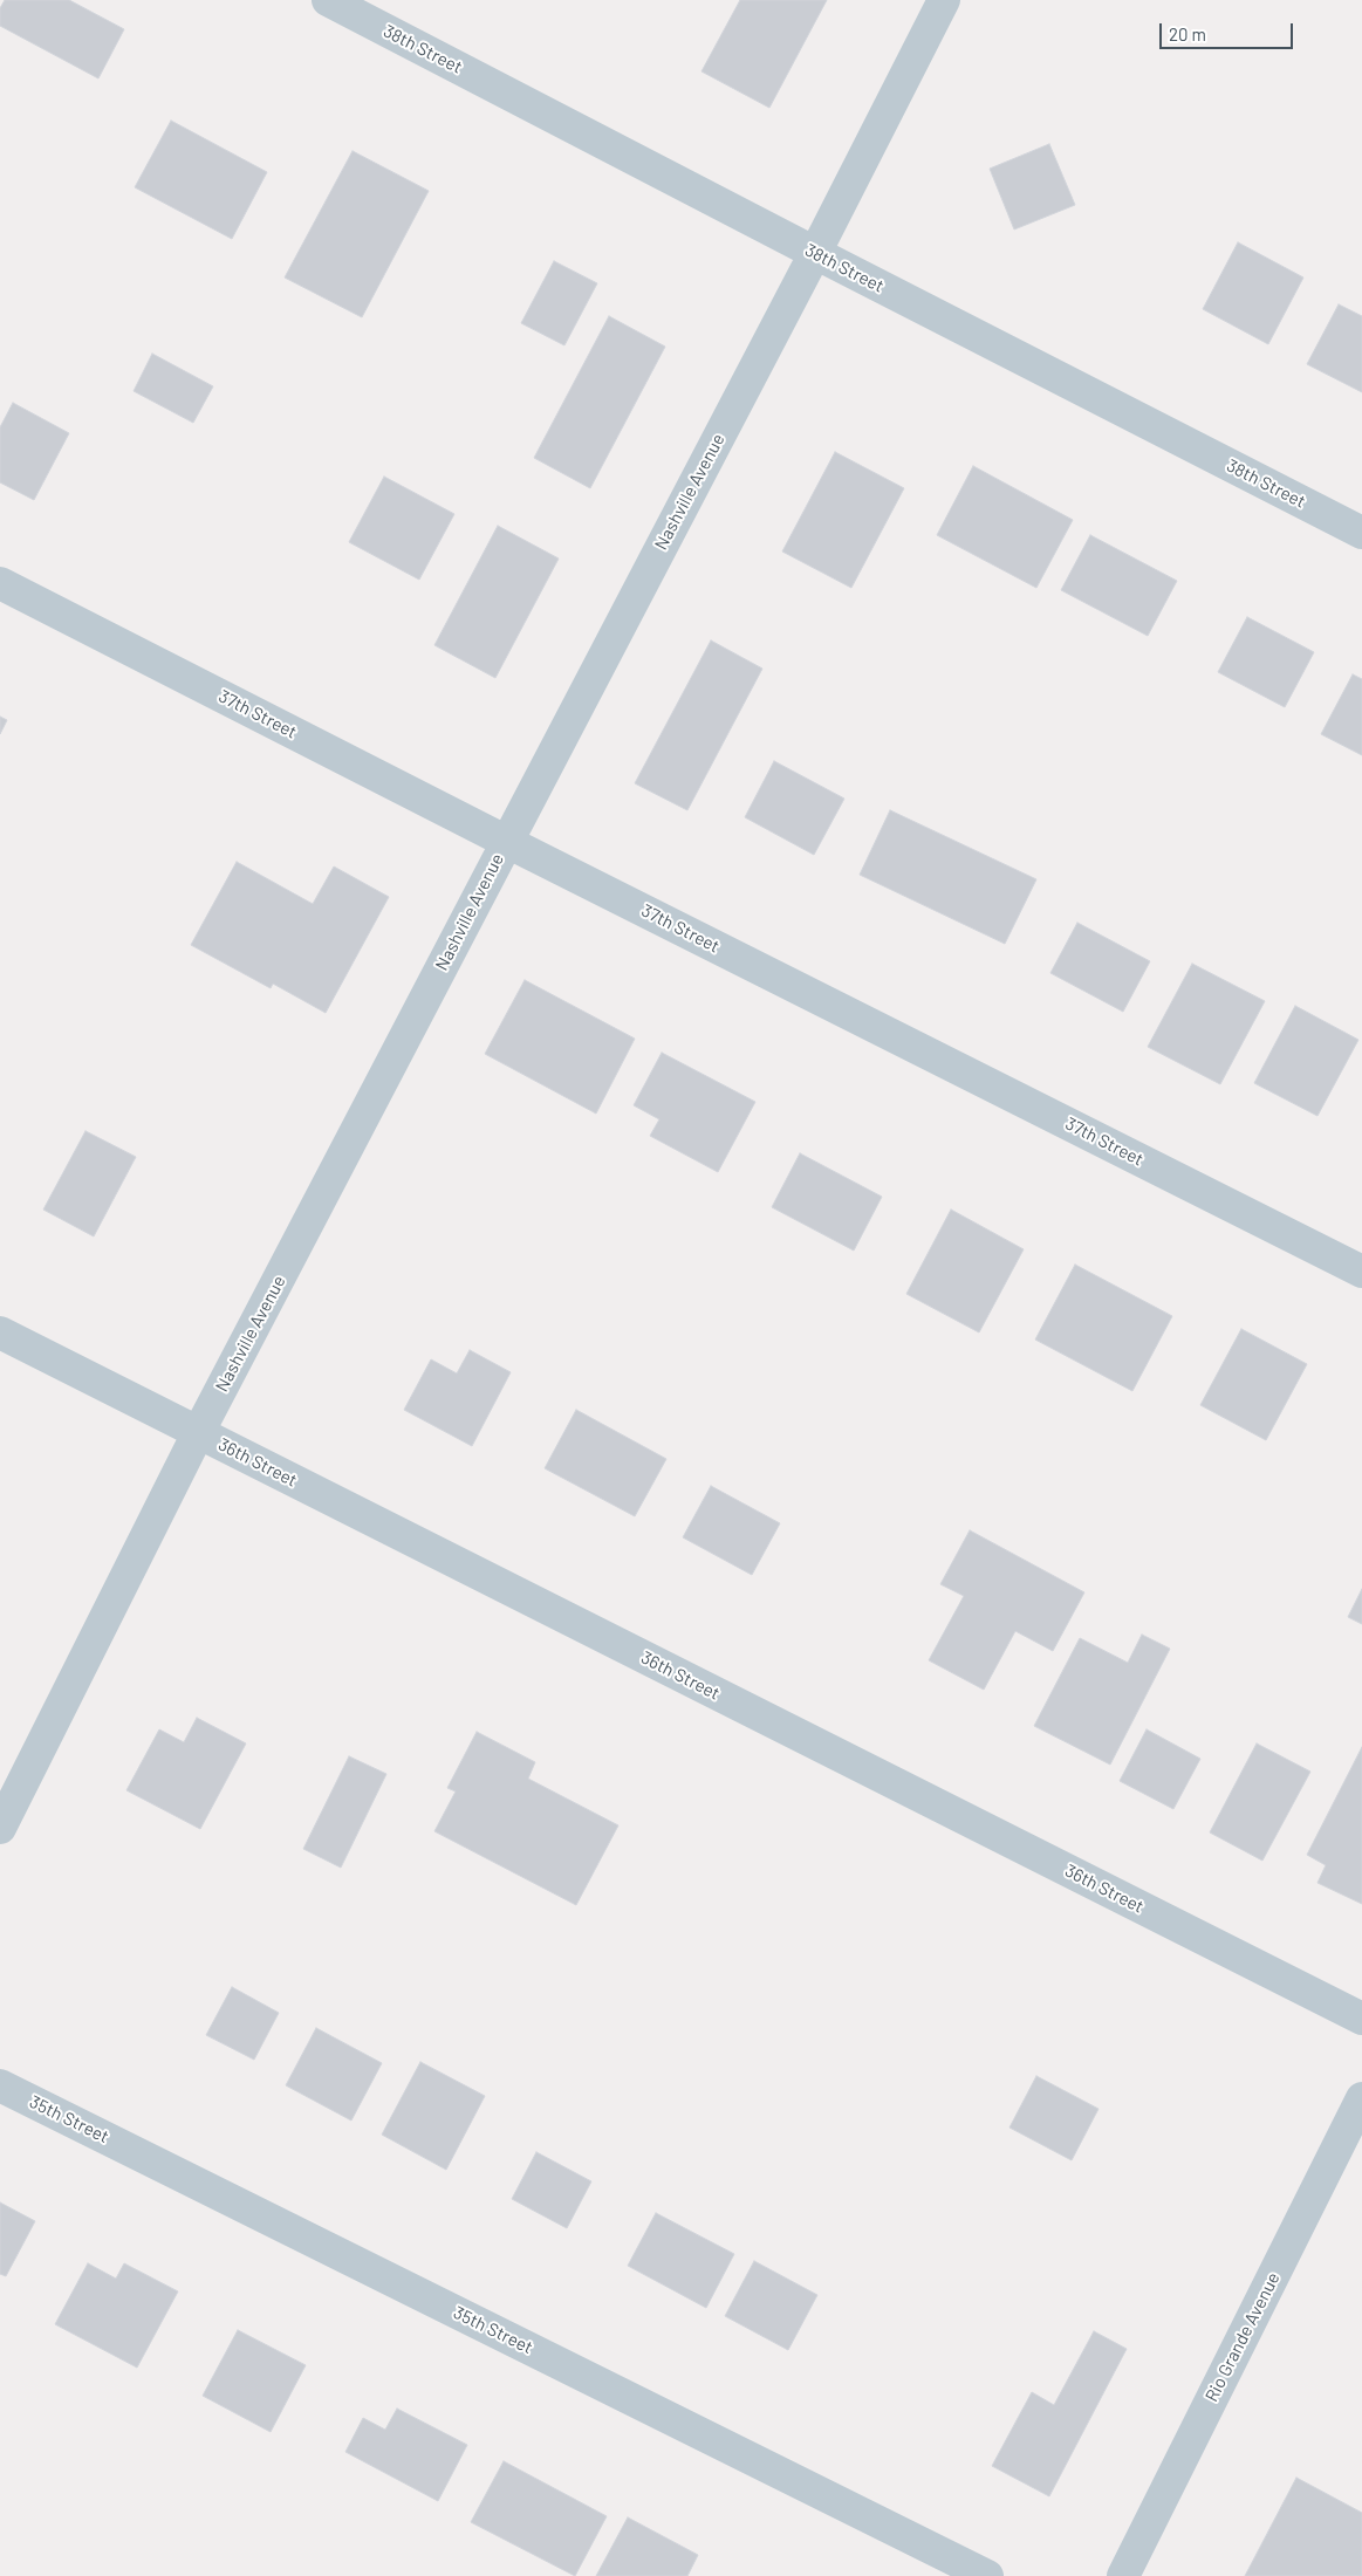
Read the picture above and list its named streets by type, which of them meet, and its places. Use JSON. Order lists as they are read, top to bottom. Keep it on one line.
{"streets":{"street":["38th Street","Nashville Avenue","37th Street","36th Street","35th Street","Rio Grande Avenue"]},"crossings":[["38th Street","Nashville Avenue"],["Nashville Avenue","37th Street"],["Nashville Avenue","36th Street"]],"scale_bar":"20 m"}
